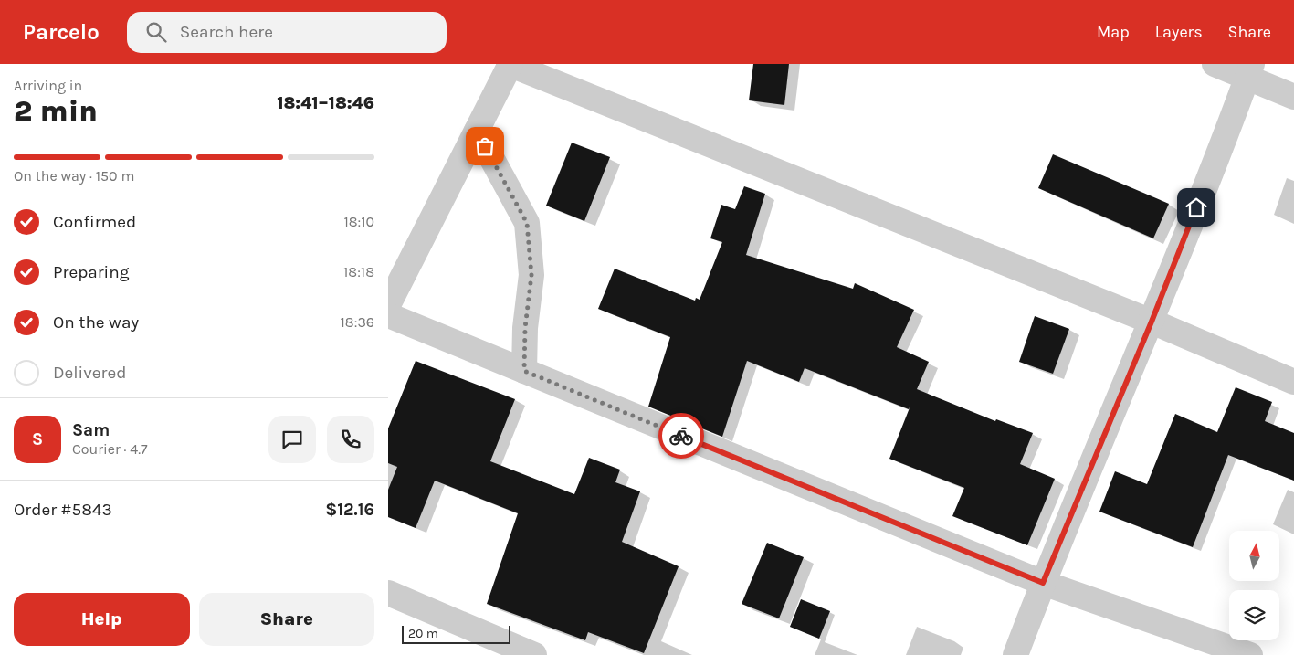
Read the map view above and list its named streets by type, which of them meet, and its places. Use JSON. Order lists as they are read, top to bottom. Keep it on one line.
{"scale_bar":"20 m","north":"top","page":{"header":"Parcelo","search":"Search here","nav":["Map","Layers","Share"],"heading":["2 min","Arriving in","18:41–18:46"],"panel":["Sam","Courier · 4.7","Order #5843","$12.16"],"bar":"On the way · 150 m","list":[["Confirmed","18:10"],["Preparing","18:18"],["On the way","18:36"],"Delivered"],"round":"S","buttons":["Help","Share"],"scale":"20 m"}}
